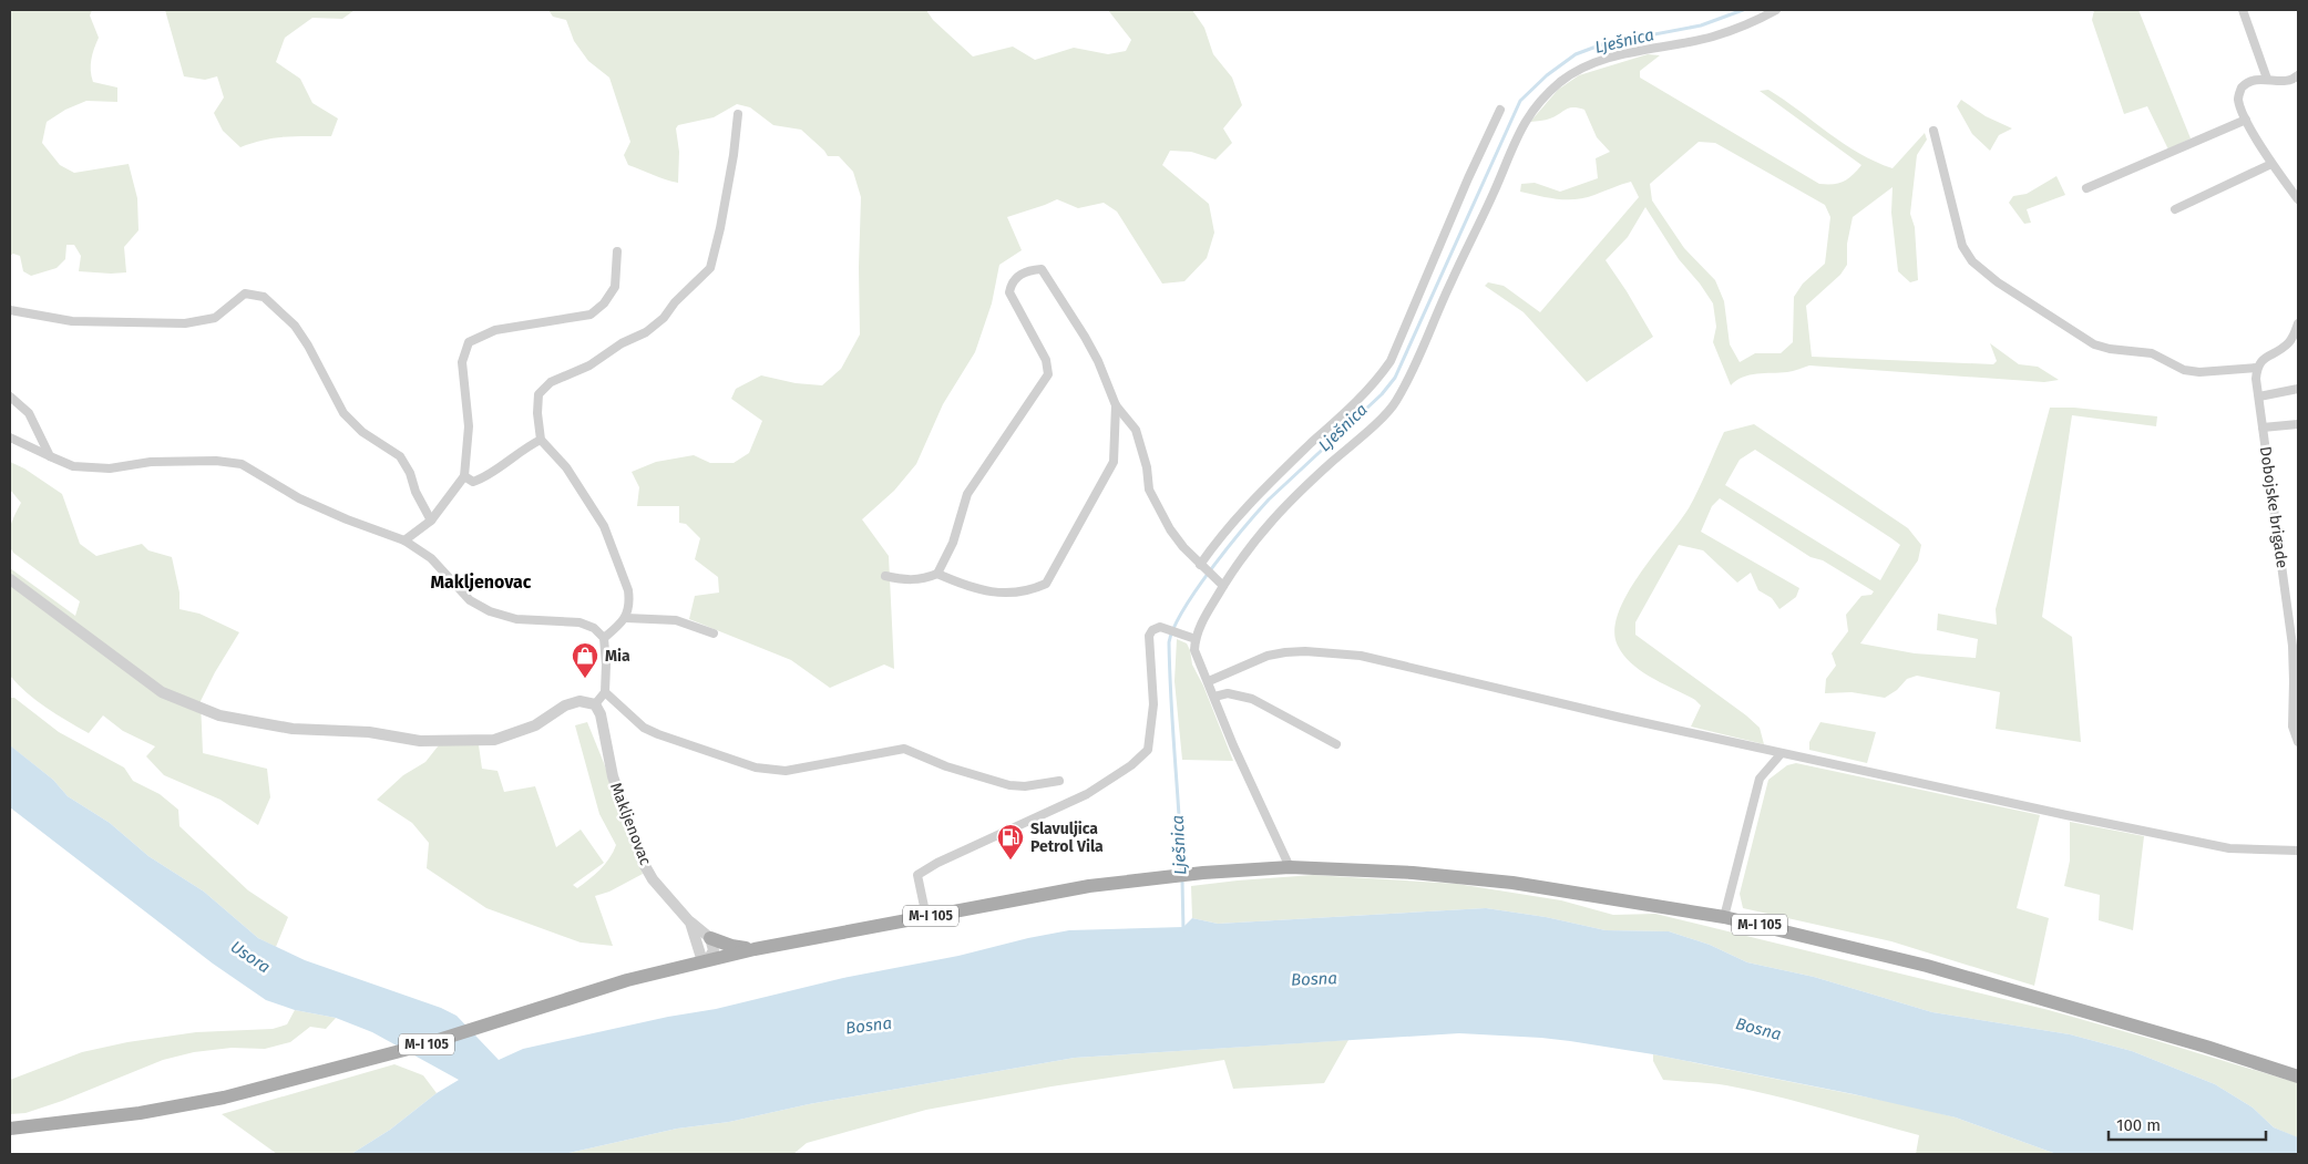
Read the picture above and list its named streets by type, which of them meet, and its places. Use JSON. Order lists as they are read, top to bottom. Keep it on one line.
{"streets":{"main road":["M-I 105"],"street":["Dobojske brigade","Makljenovac"]},"crossings":[["Makljenovac","M-I 105"]],"districts":["Makljenovac"],"water":["Lješnica","Usora","Bosna"],"places":{"shop":["Mia"],"fuel station":["Slavuljica Petrol Vila"]},"scale_bar":"100 m"}
